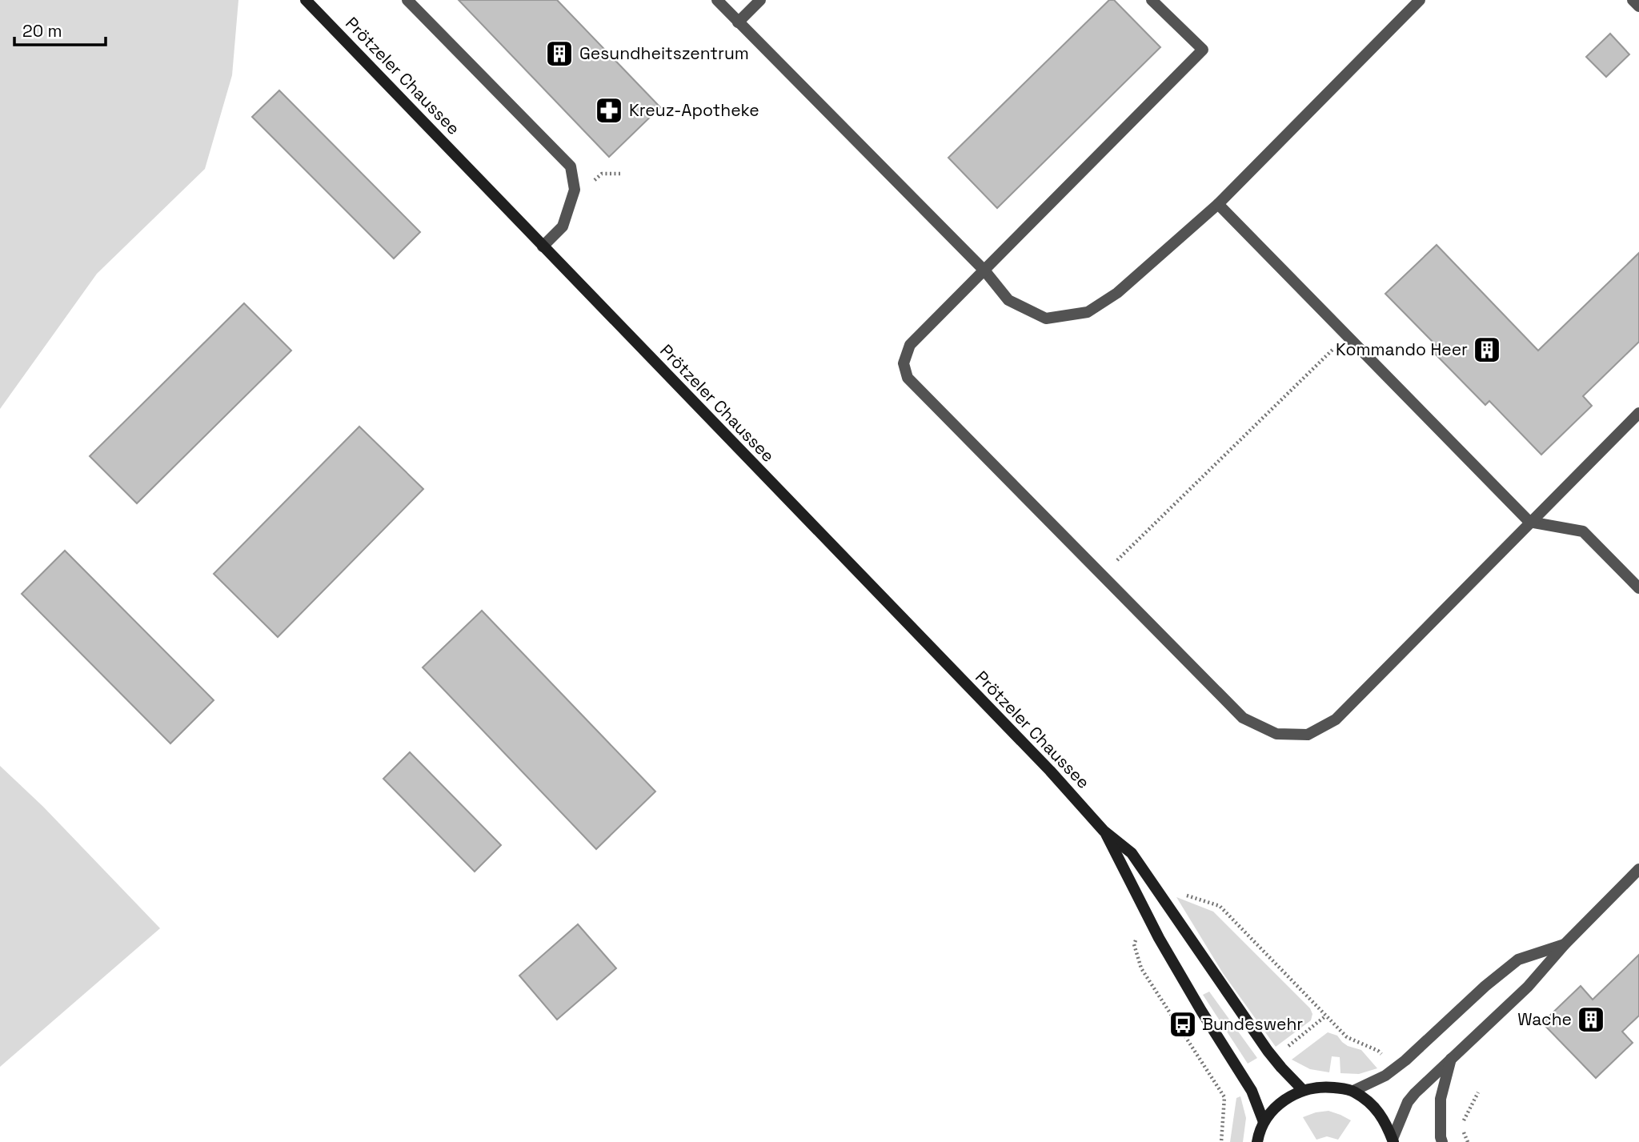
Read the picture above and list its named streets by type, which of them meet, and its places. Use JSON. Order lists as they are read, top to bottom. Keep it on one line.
{"streets":{"main road":["Prötzeler Chaussee"]},"places":{"building":["Gesundheitszentrum","Kommando Heer","Wache"],"pharmacy":["Kreuz-Apotheke"],"bus stop":["Bundeswehr"]},"scale_bar":"20 m"}
